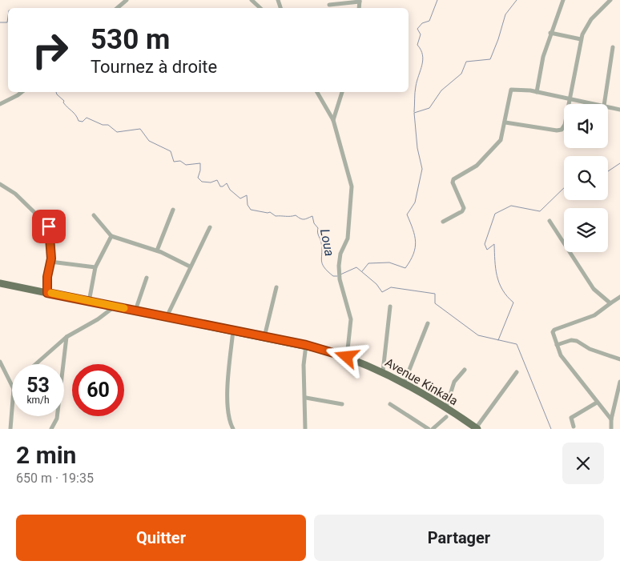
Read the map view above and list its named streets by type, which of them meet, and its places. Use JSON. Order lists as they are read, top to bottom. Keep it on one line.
{"streets":{"main road":["Avenue Kinkala"]},"water":["Loua"],"page":{"turn":["530 m","Tournez à droite"],"speed":"53 km/h","limit":"60","heading":["2 min","650 m · 19:35"],"buttons":["Quitter","Partager"]}}
